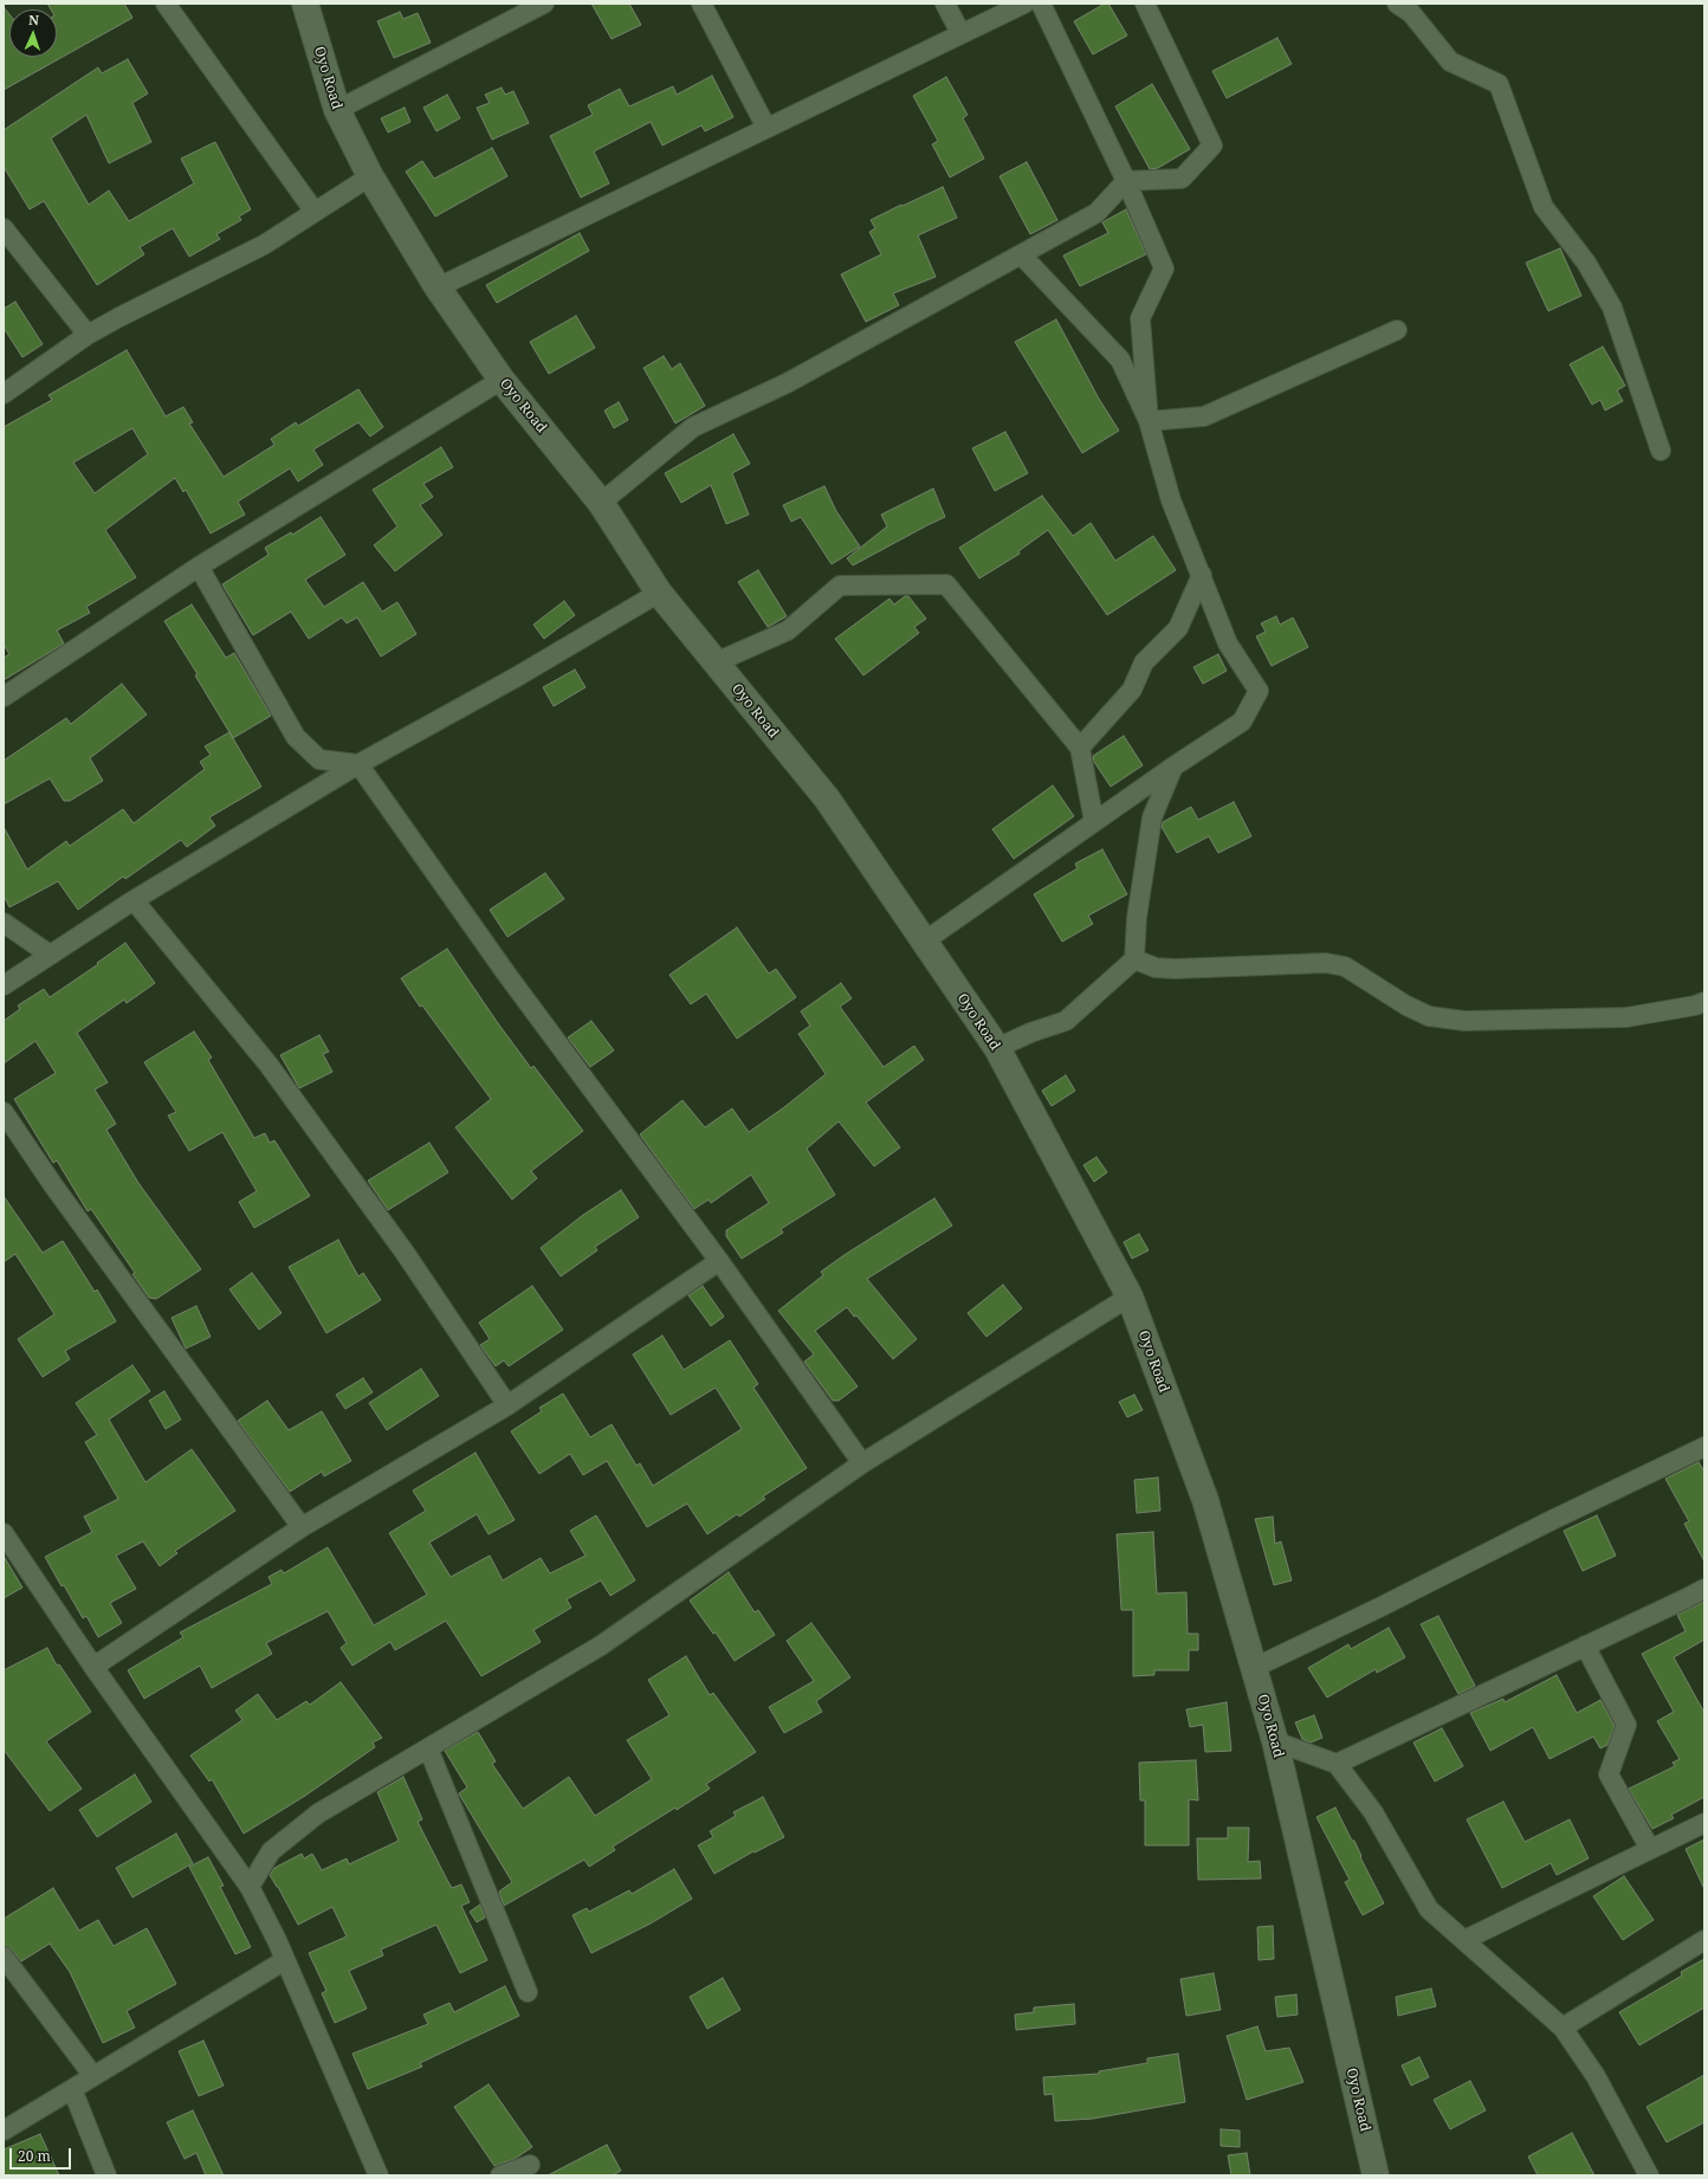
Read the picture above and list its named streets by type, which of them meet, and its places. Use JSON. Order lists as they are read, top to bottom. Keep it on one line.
{"streets":{"street":["Oyo Road"]},"scale_bar":"20 m","north":"top"}
